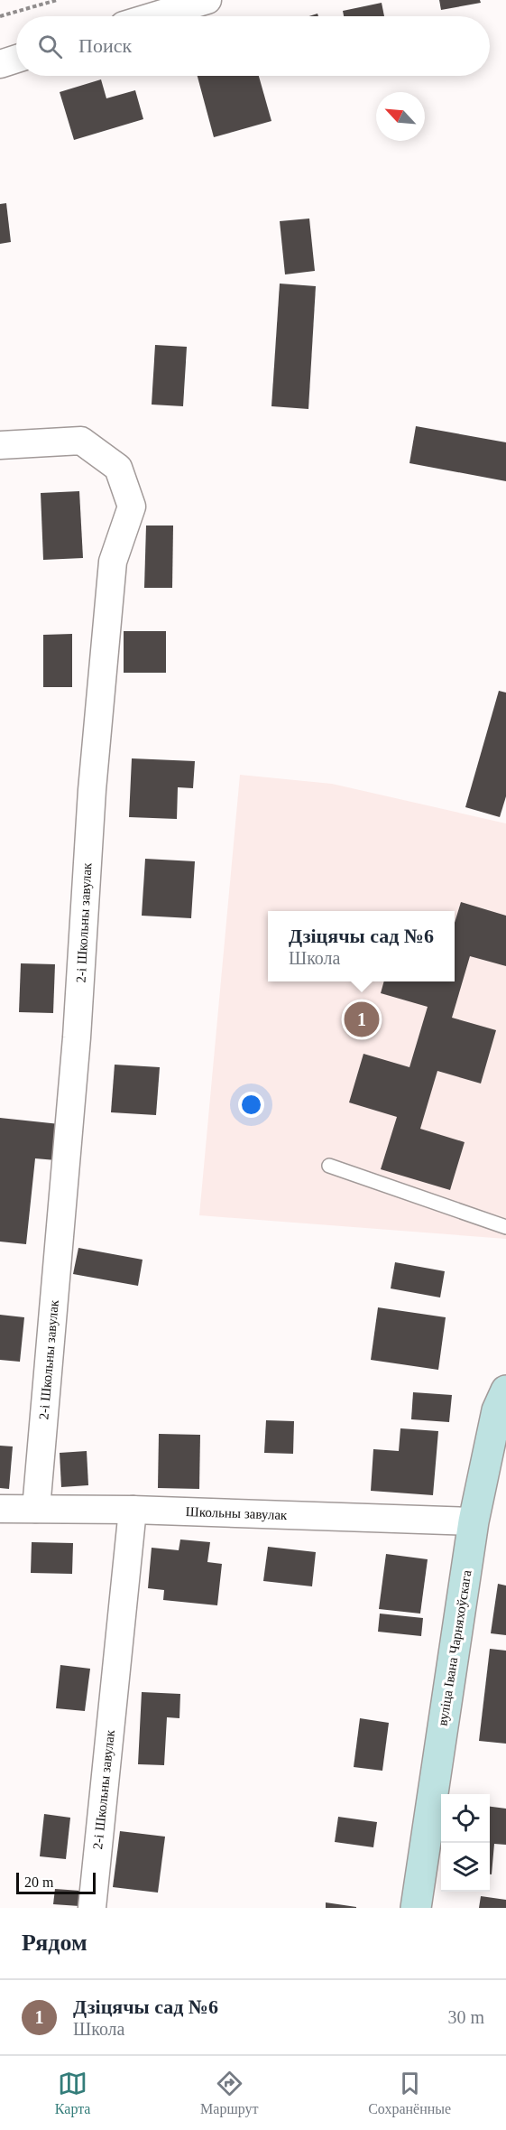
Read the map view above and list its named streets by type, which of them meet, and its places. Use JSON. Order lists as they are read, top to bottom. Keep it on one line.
{"streets":{"street":["2-і Школьны завулак","Школьны завулак","вуліца Івана Чарняхоўскага"]},"crossings":[["2-і Школьны завулак","Школьны завулак"],["Школьны завулак","вуліца Івана Чарняхоўскага"]],"scale_bar":"20 m","north":"top left","page":{"search":"Поиск","popup":["Дзіцячы сад №6","Школа"],"pins":"1","scale":"20 m","heading":"Рядом","list":[{"mark":"1","name":"Дзіцячы сад №6","note":"Школа","value":"30 m"}],"nav":["Карта","Маршрут","Сохранённые"]}}
